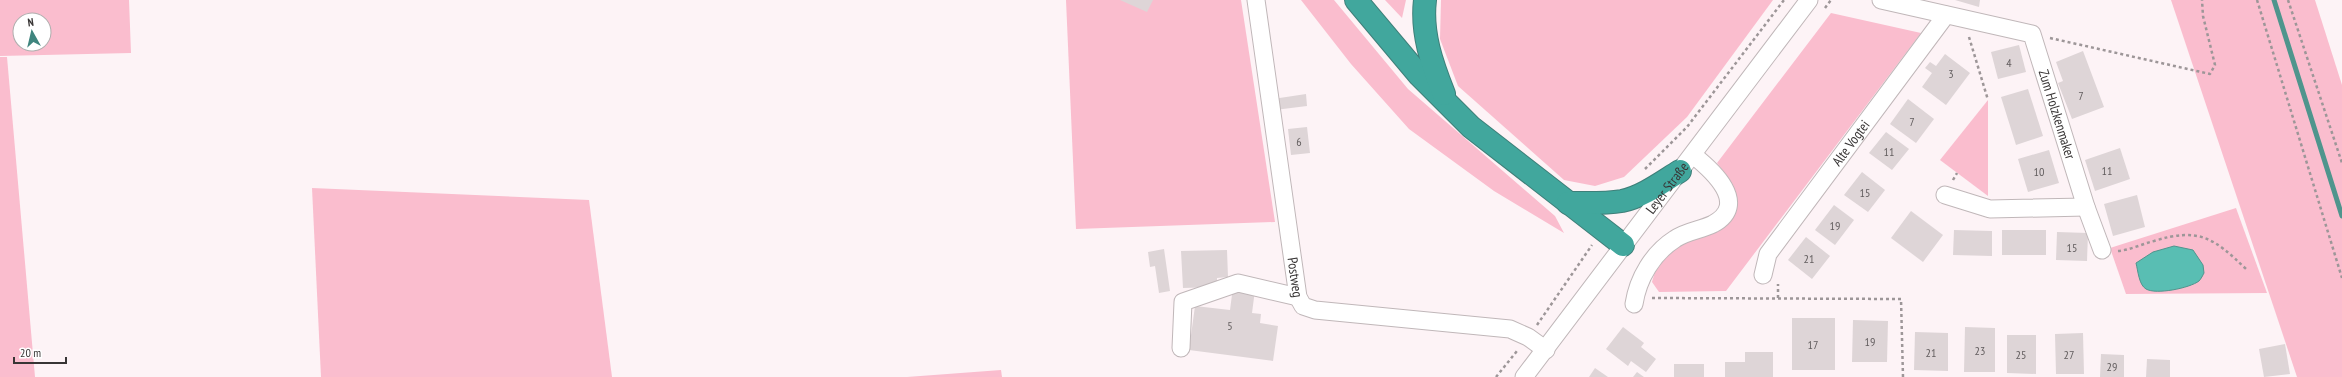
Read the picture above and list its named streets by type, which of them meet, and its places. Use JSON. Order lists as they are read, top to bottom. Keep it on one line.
{"streets":{"street":["Zum Holzkenmaker","Alte Vogtei","Leyer Straße","Postweg"]},"crossings":[["Leyer Straße","Postweg"]],"house_numbers":["4","3","7","7","6","11","11","10","15","19","15","21","5","19","17","23","21","25","27","29"],"scale_bar":"20 m","north":"top"}
